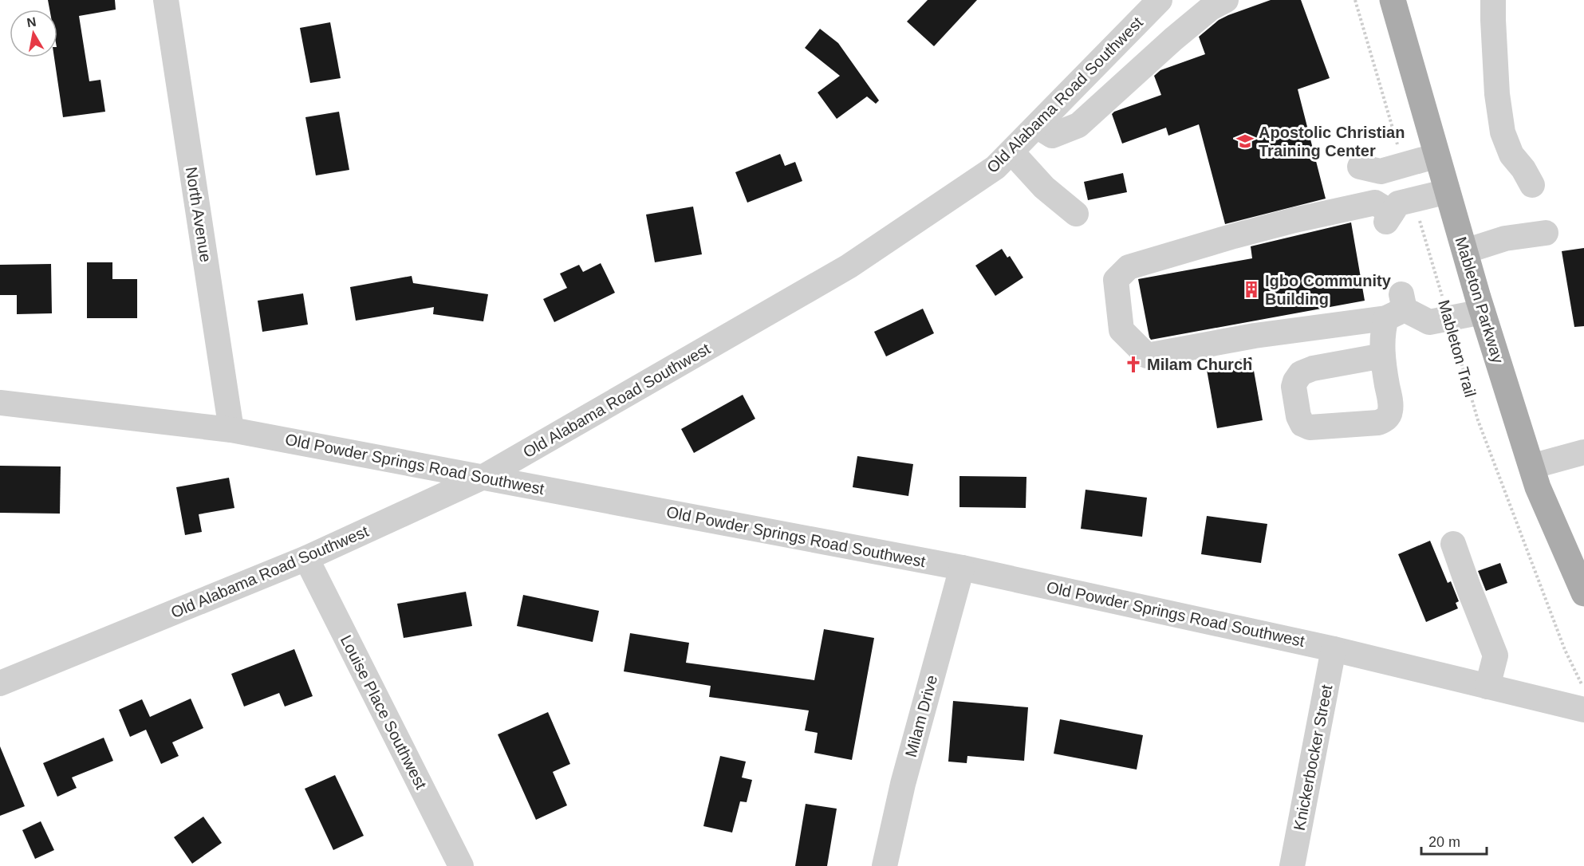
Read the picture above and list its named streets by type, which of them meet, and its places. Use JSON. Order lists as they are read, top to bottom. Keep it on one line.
{"streets":{"main road":["Mableton Parkway"],"street":["Old Alabama Road Southwest","North Avenue","Old Powder Springs Road Southwest","Louise Place Southwest","Milam Drive","Knickerbocker Street"],"path":["Mableton Trail"]},"crossings":[["Old Alabama Road Southwest","Old Powder Springs Road Southwest"],["Old Alabama Road Southwest","Louise Place Southwest"],["North Avenue","Old Powder Springs Road Southwest"],["Old Powder Springs Road Southwest","Milam Drive"],["Old Powder Springs Road Southwest","Knickerbocker Street"]],"places":{"school or university":["Apostolic Christian Training Center"],"building":["Igbo Community Building"],"church":["Milam Church"]},"scale_bar":"20 m","north":"top"}
